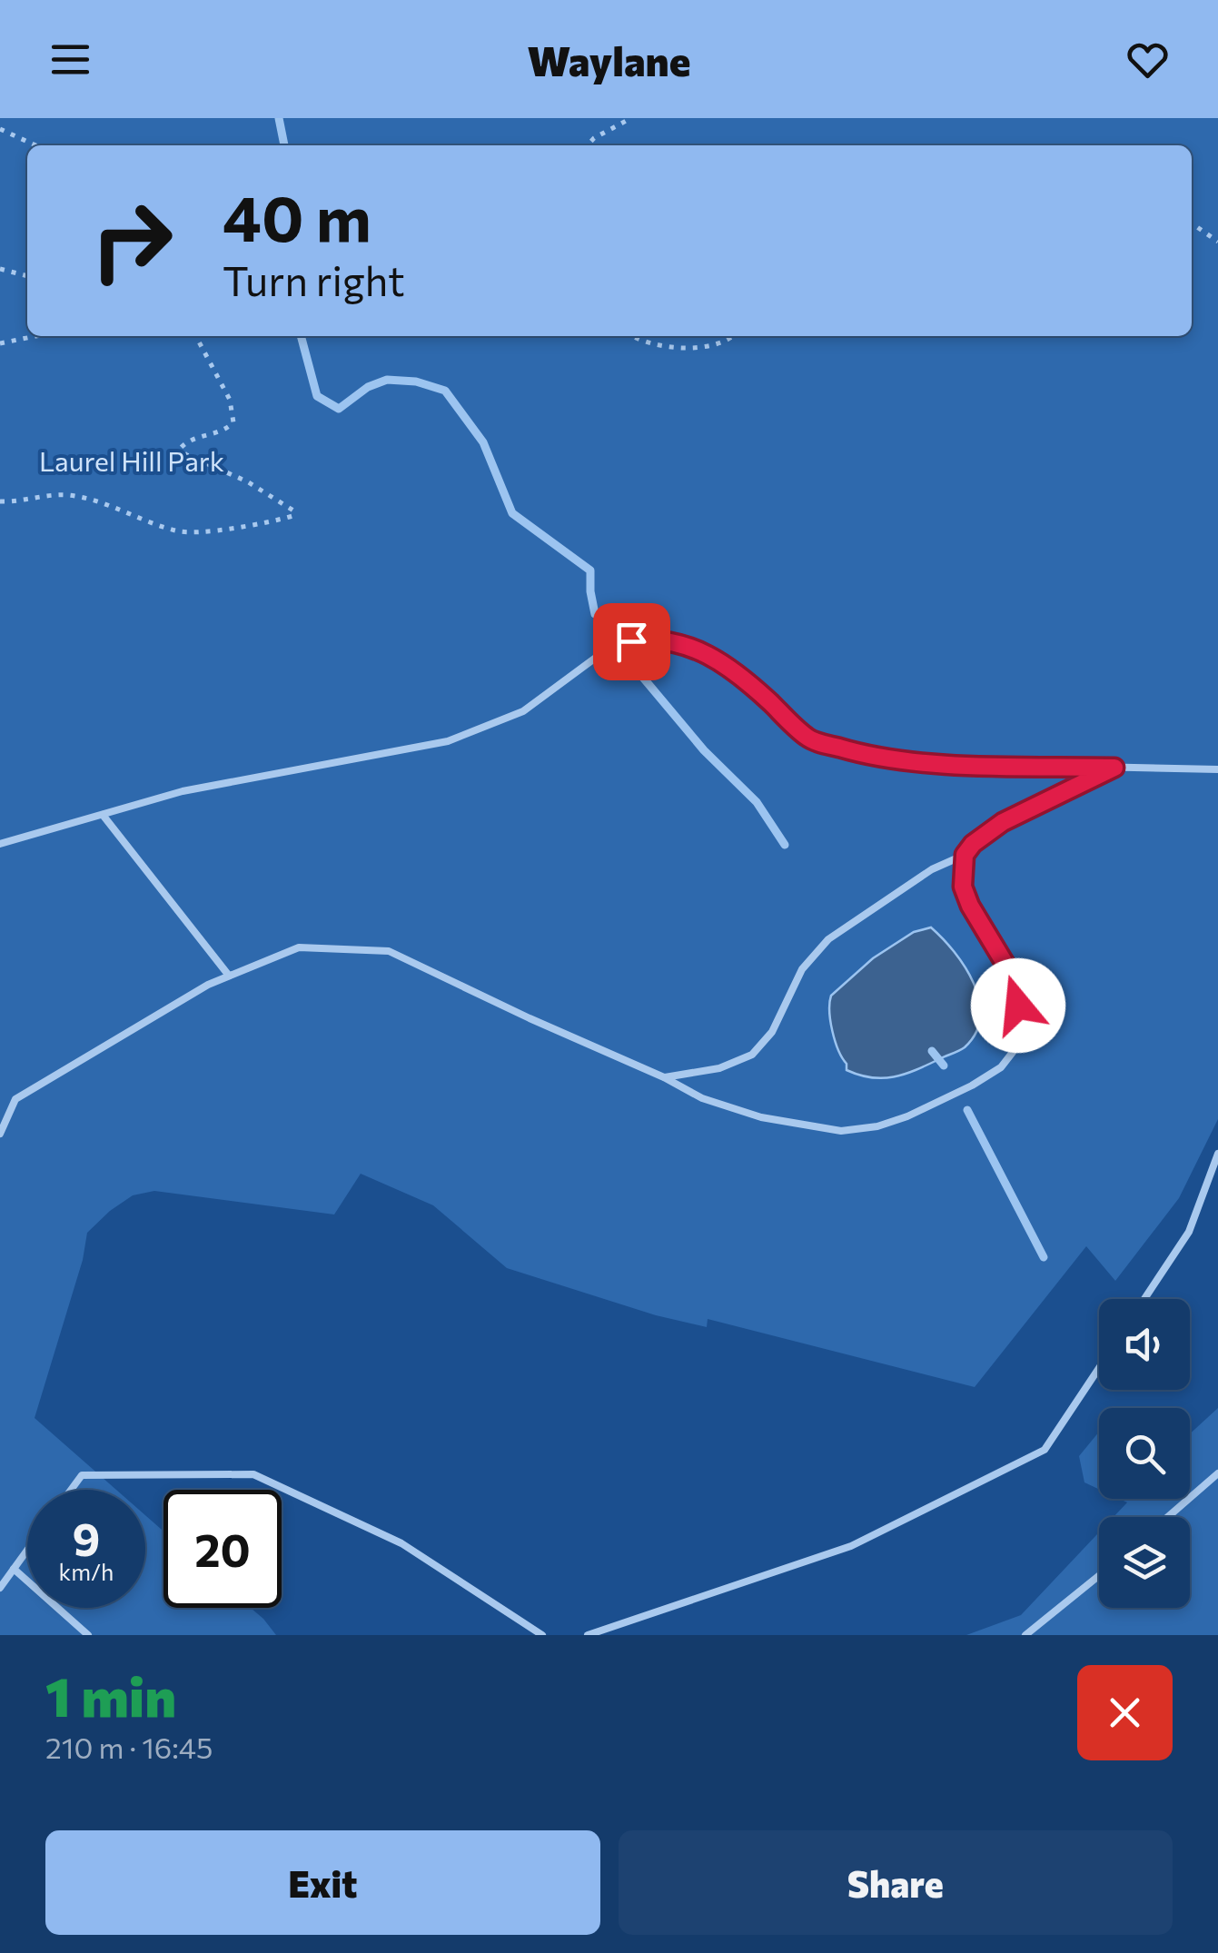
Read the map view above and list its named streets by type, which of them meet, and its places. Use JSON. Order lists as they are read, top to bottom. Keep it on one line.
{"parks":["Laurel Hill Park"],"page":{"header":"Waylane","turn":["40 m","Turn right"],"speed":"9 km/h","limit":"20","heading":["1 min","210 m · 16:45"],"buttons":["Exit","Share"]}}
